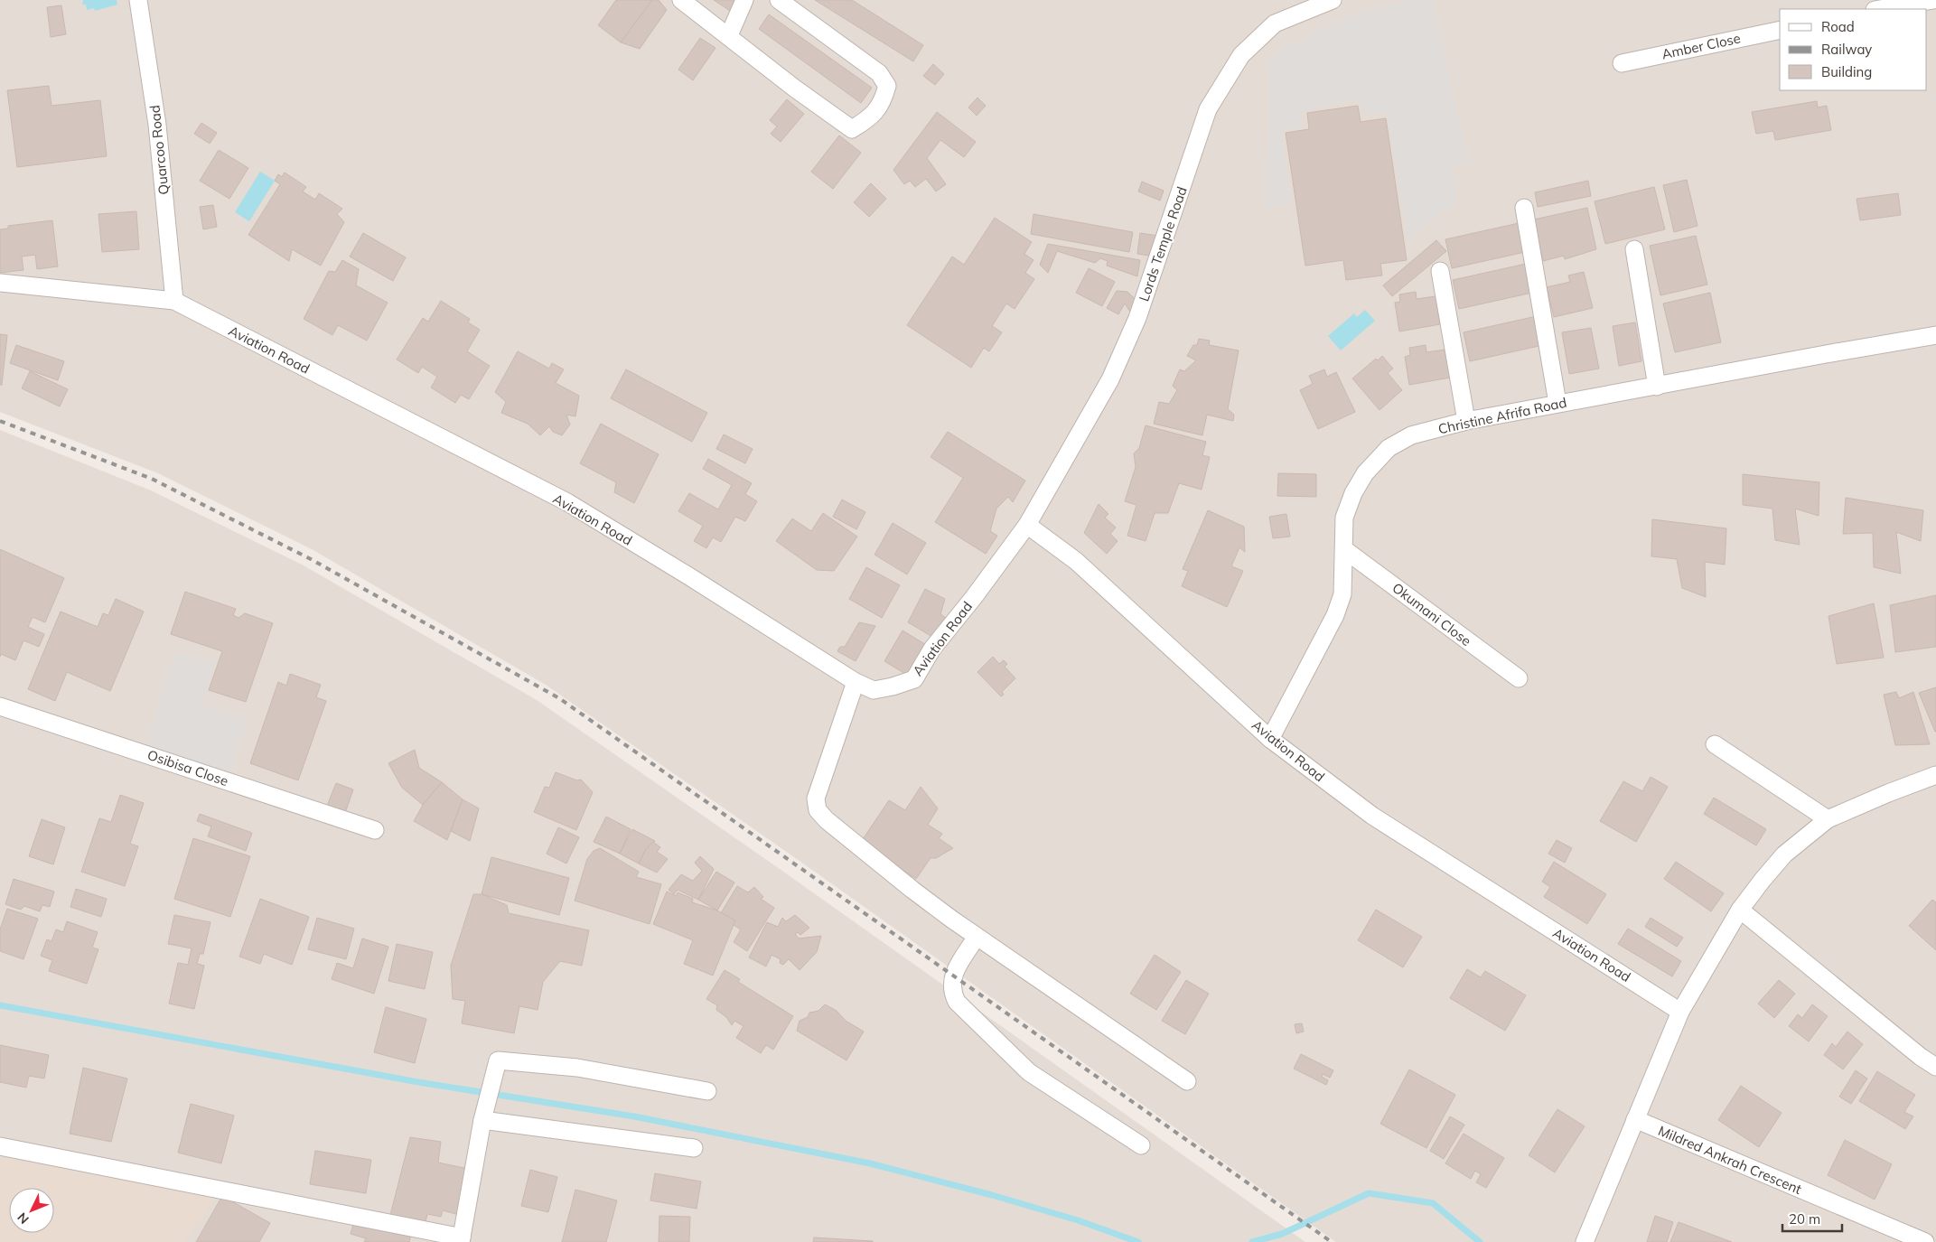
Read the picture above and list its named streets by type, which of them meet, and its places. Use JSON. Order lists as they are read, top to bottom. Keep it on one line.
{"streets":{"street":["Amber Close","Quarcoo Road","Lords Temple Road","Aviation Road","Christine Afrifa Road","Okumani Close","Osibisa Close","Mildred Ankrah Crescent"]},"crossings":[["Quarcoo Road","Aviation Road"],["Lords Temple Road","Aviation Road"],["Aviation Road","Christine Afrifa Road"],["Christine Afrifa Road","Okumani Close"]],"legend":["Road","Railway","Building"],"scale_bar":"20 m","north":"bottom left"}
